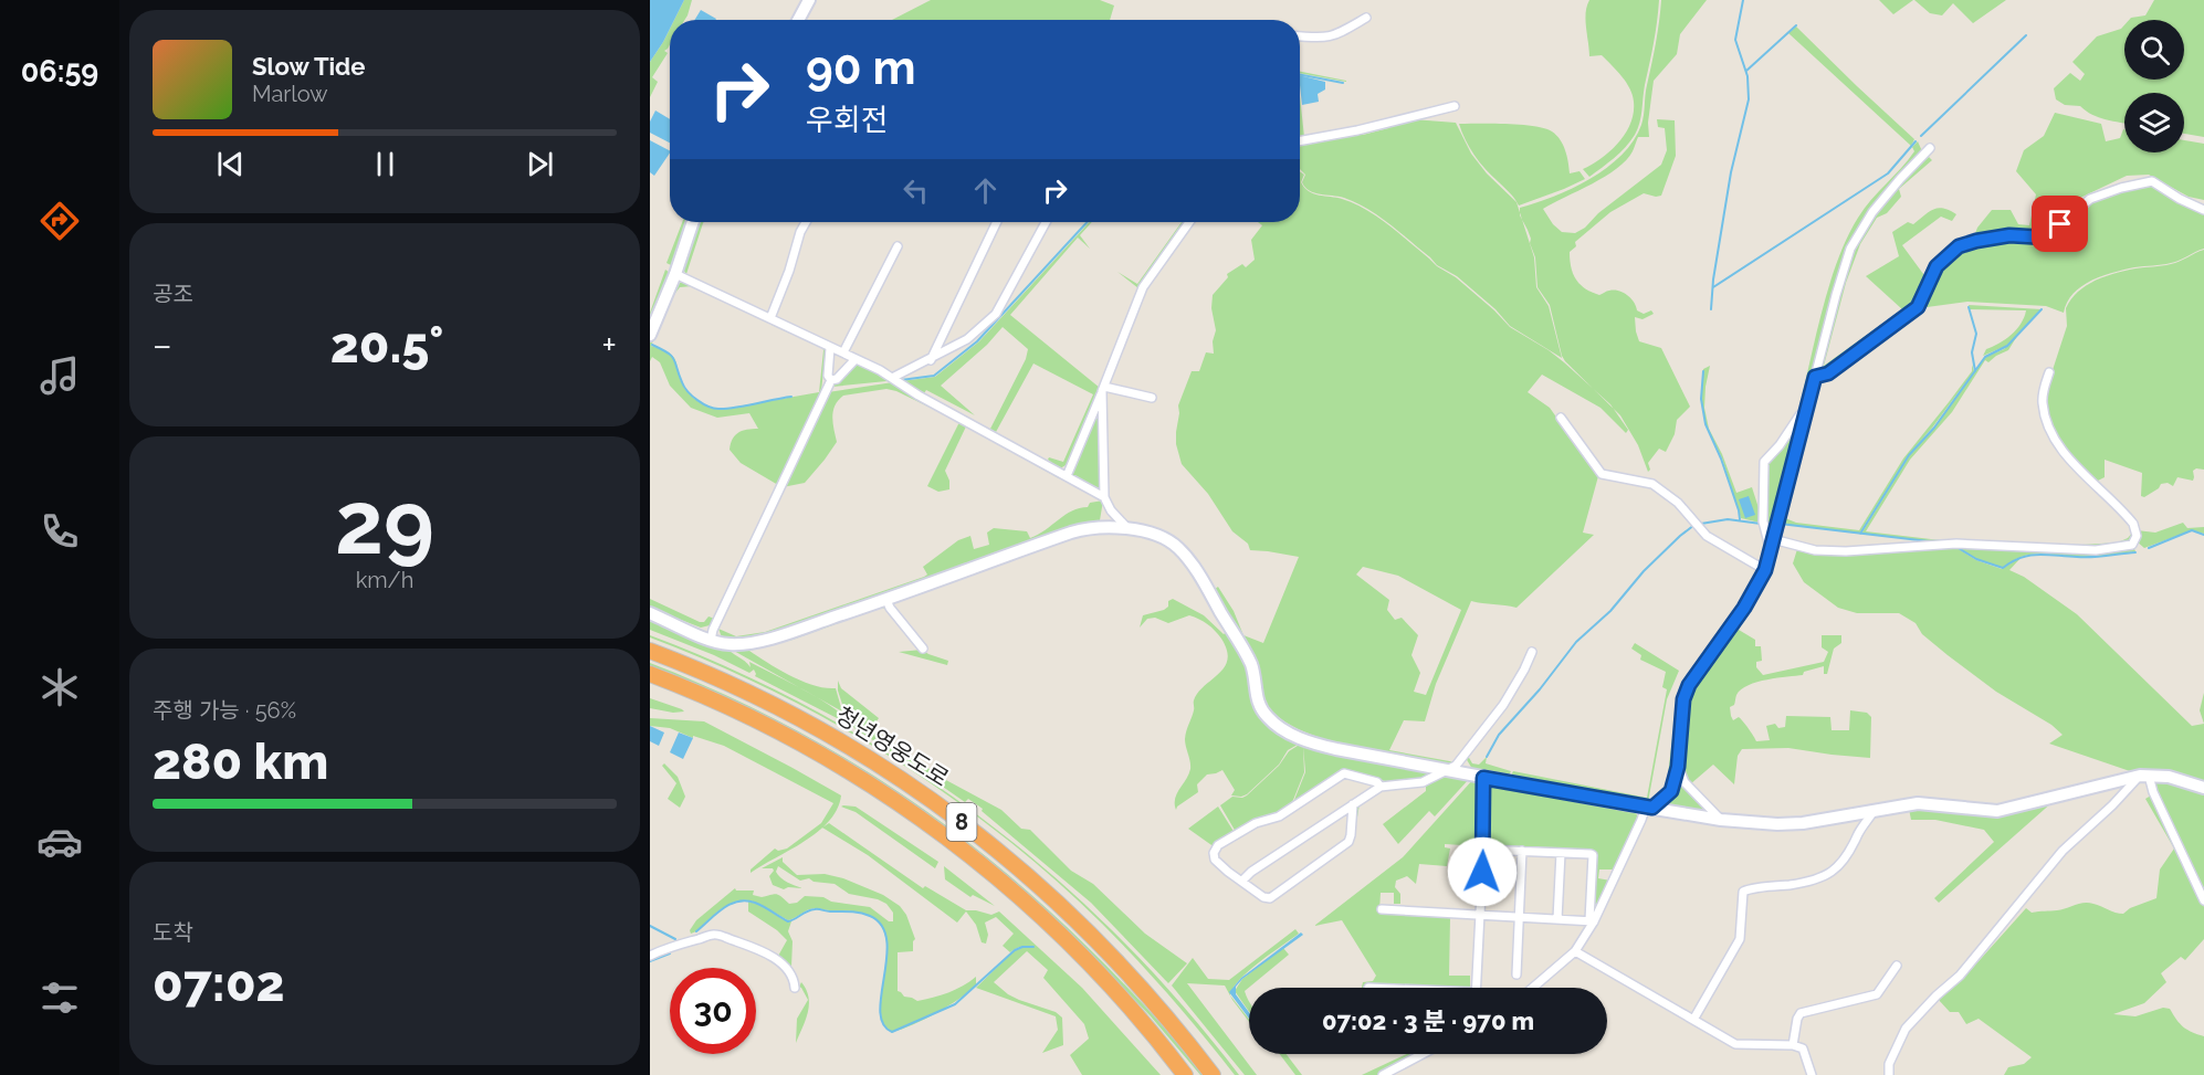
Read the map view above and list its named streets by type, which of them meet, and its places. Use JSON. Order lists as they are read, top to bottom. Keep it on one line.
{"streets":{"highway":["청년영웅도로","8"]},"page":{"tabs":"06:59","turn":["90 m","우회전"],"song":["Slow Tide","Marlow"],"tile":["공조",["29","km/h"],["주행 가능 · 56%","280 km"],["도착","07:02"]],"heat":["−","20.5°","+"],"limit":"30","trip":"07:02 · 3 분 · 970 m"}}
